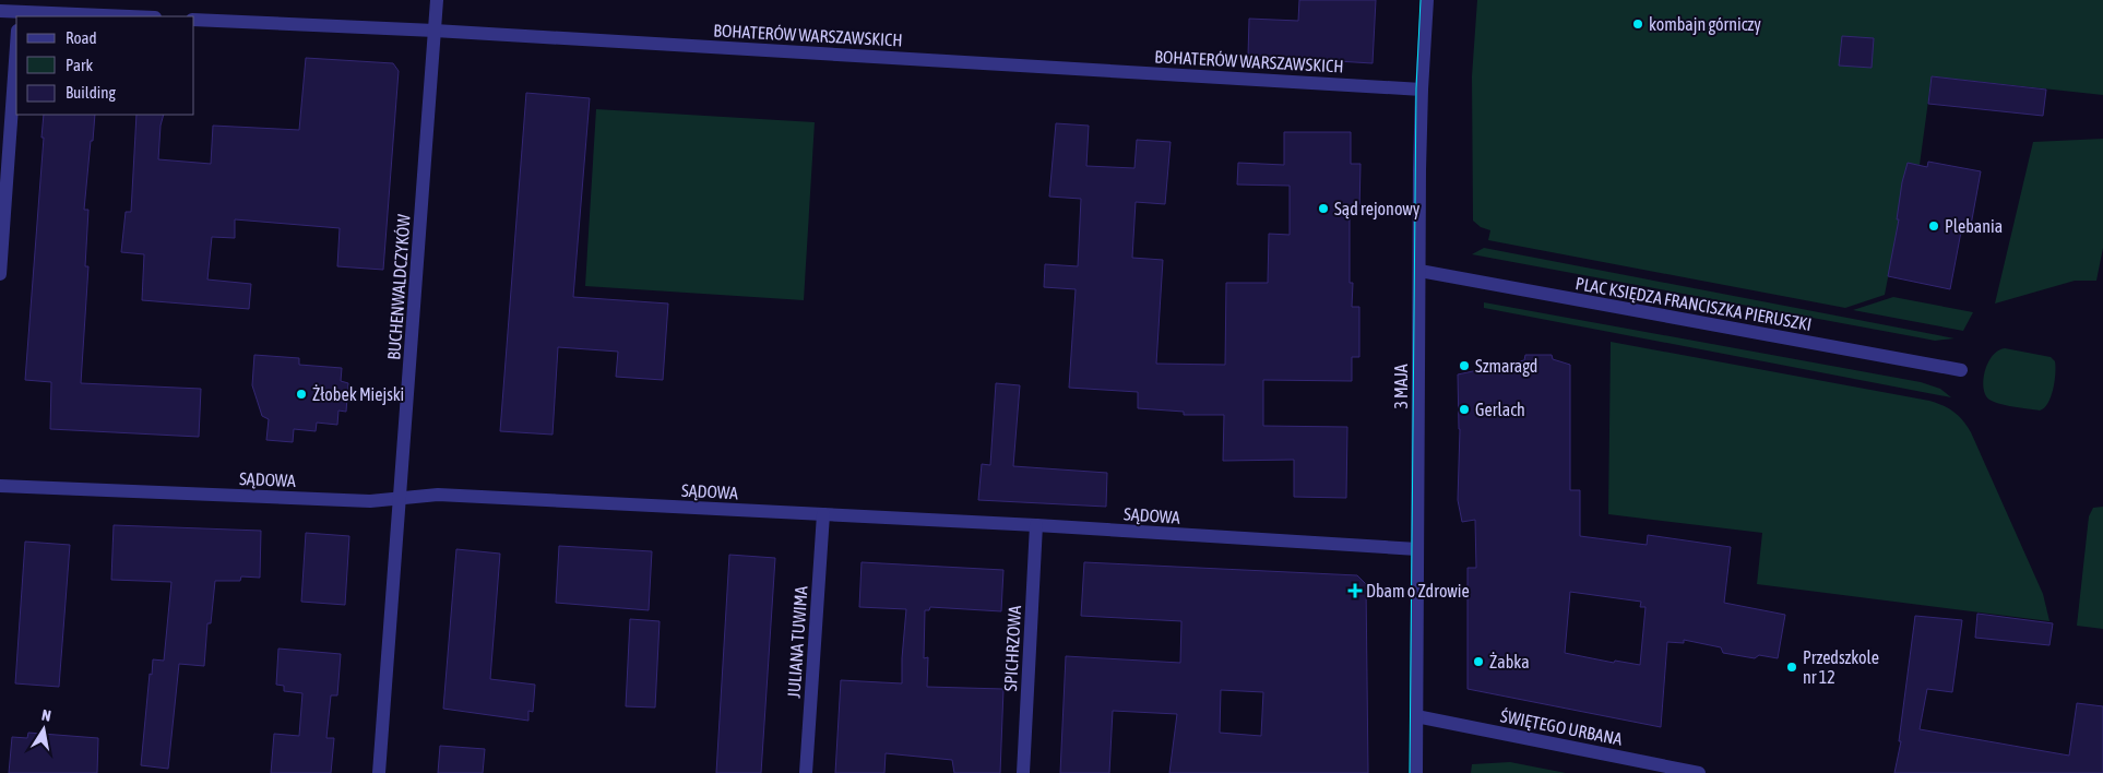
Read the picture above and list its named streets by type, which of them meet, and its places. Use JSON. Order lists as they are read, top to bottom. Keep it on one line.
{"streets":{"street":["BOHATERÓW WARSZAWSKICH","BUCHENWALDCZYKÓW","PLAC KSIĘDZA FRANCISZKA PIERUSZKI","3 MAJA","SĄDOWA","JULIANA TUWIMA","SPICHRZOWA","ŚWIĘTEGO URBANA"]},"crossings":[["BOHATERÓW WARSZAWSKICH","BUCHENWALDCZYKÓW"],["BOHATERÓW WARSZAWSKICH","3 MAJA"],["BUCHENWALDCZYKÓW","SĄDOWA"],["PLAC KSIĘDZA FRANCISZKA PIERUSZKI","3 MAJA"],["3 MAJA","SĄDOWA"],["3 MAJA","ŚWIĘTEGO URBANA"],["SĄDOWA","JULIANA TUWIMA"],["SĄDOWA","SPICHRZOWA"]],"places":{"other":["kombajn górniczy","Sąd rejonowy","Plebania","Szmaragd","Żłobek Miejski","Gerlach","Żabka","Przedszkole nr 12"],"health":["Dbam o Zdrowie"]},"legend":["Road","Park","Building"],"north":"top"}
